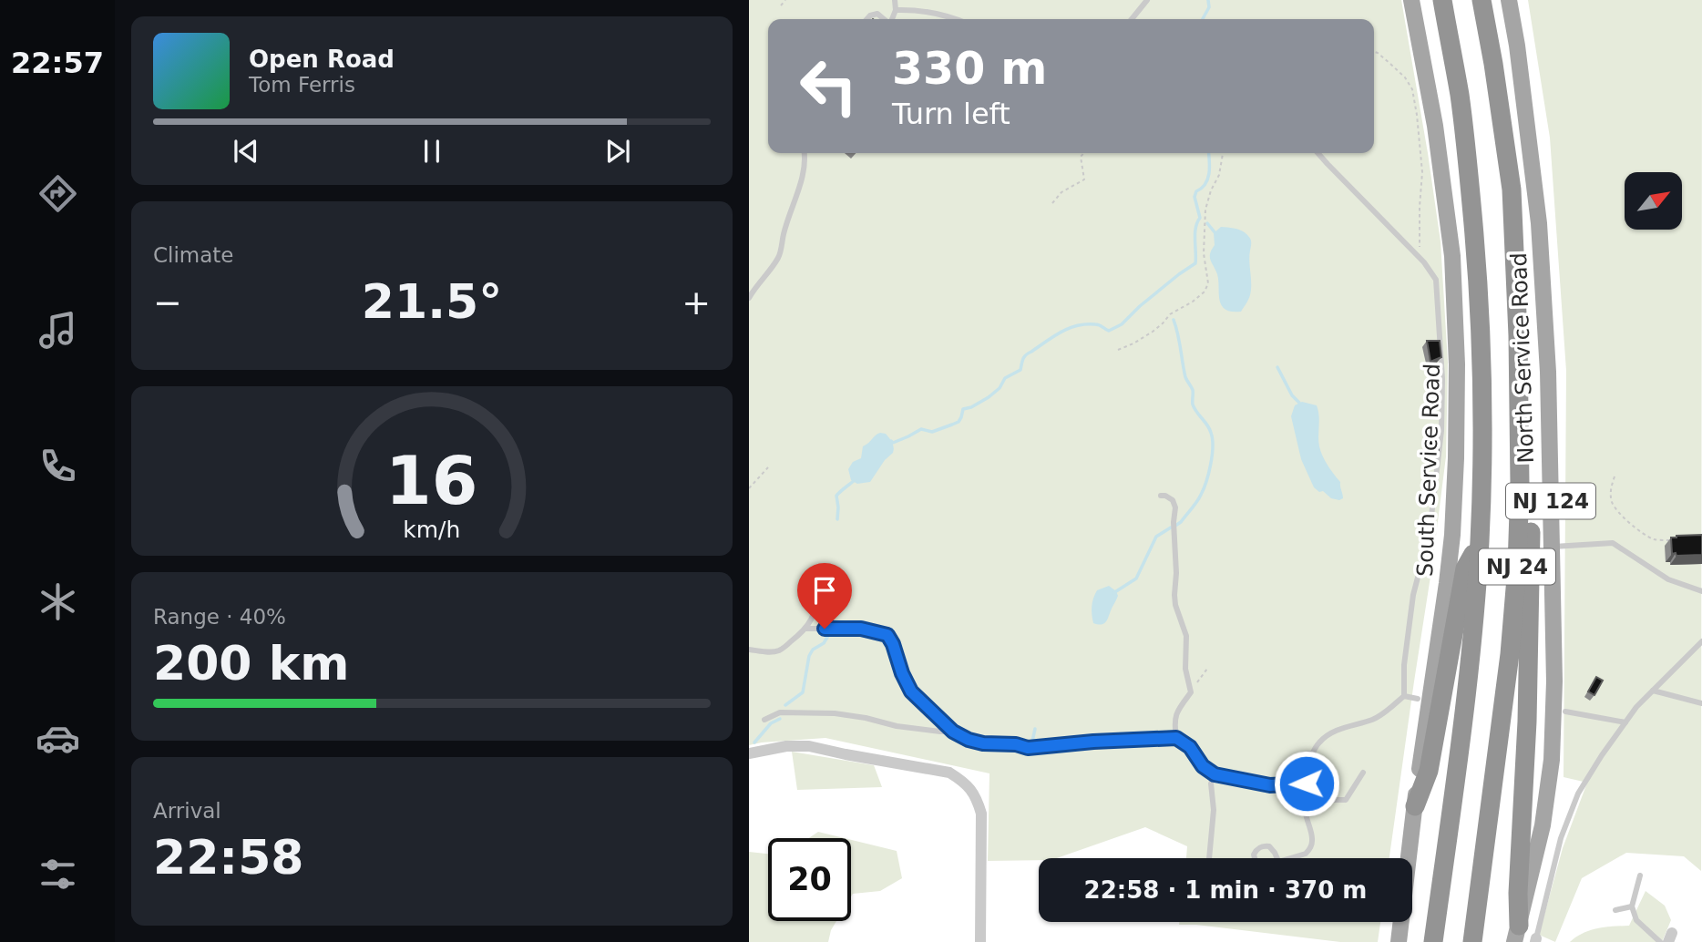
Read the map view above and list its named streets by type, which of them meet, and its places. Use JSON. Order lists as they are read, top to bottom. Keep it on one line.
{"streets":{"highway":["NJ 24"],"main road":["North Service Road","South Service Road","NJ 124"]},"north":"top right","page":{"tabs":"22:57","turn":["330 m","Turn left"],"song":["Open Road","Tom Ferris"],"tile":["Climate",["Range · 40%","200 km"],["Arrival","22:58"]],"heat":["−","21.5°","+"],"limit":"20","trip":"22:58 · 1 min · 370 m","gauge":["16","km/h"]}}
